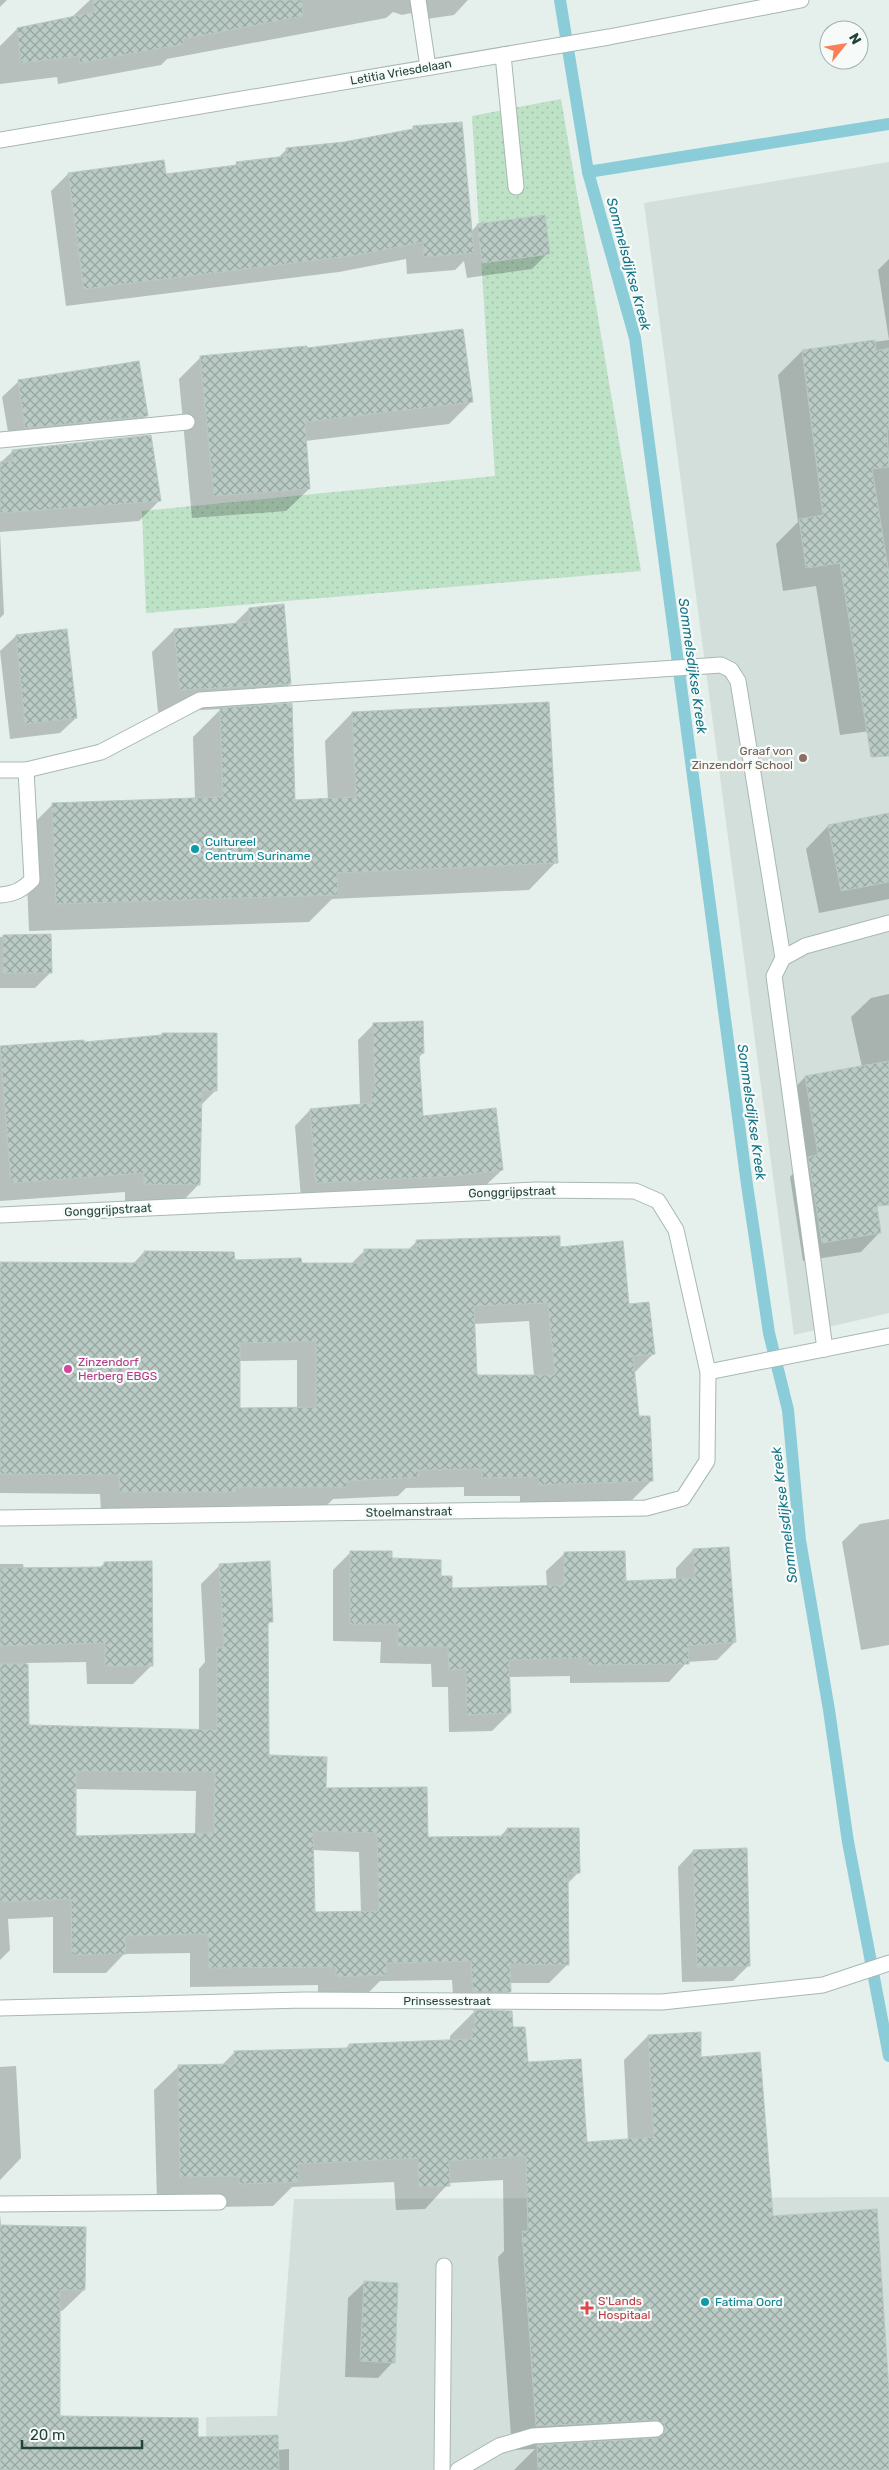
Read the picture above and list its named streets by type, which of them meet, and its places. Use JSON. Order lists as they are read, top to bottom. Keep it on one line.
{"streets":{"street":["Letitia Vriesdelaan","Gonggrijpstraat","Stoelmanstraat","Prinsessestraat"]},"crossings":[["Gonggrijpstraat","Stoelmanstraat"]],"water":["Sommelsdijkse Kreek"],"places":{"other":["Graaf von Zinzendorf School","Cultureel Centrum Suriname","Zinzendorf Herberg EBGS","Fatima Oord"],"health":["S'Lands Hospitaal"]},"scale_bar":"20 m","north":"top right"}
